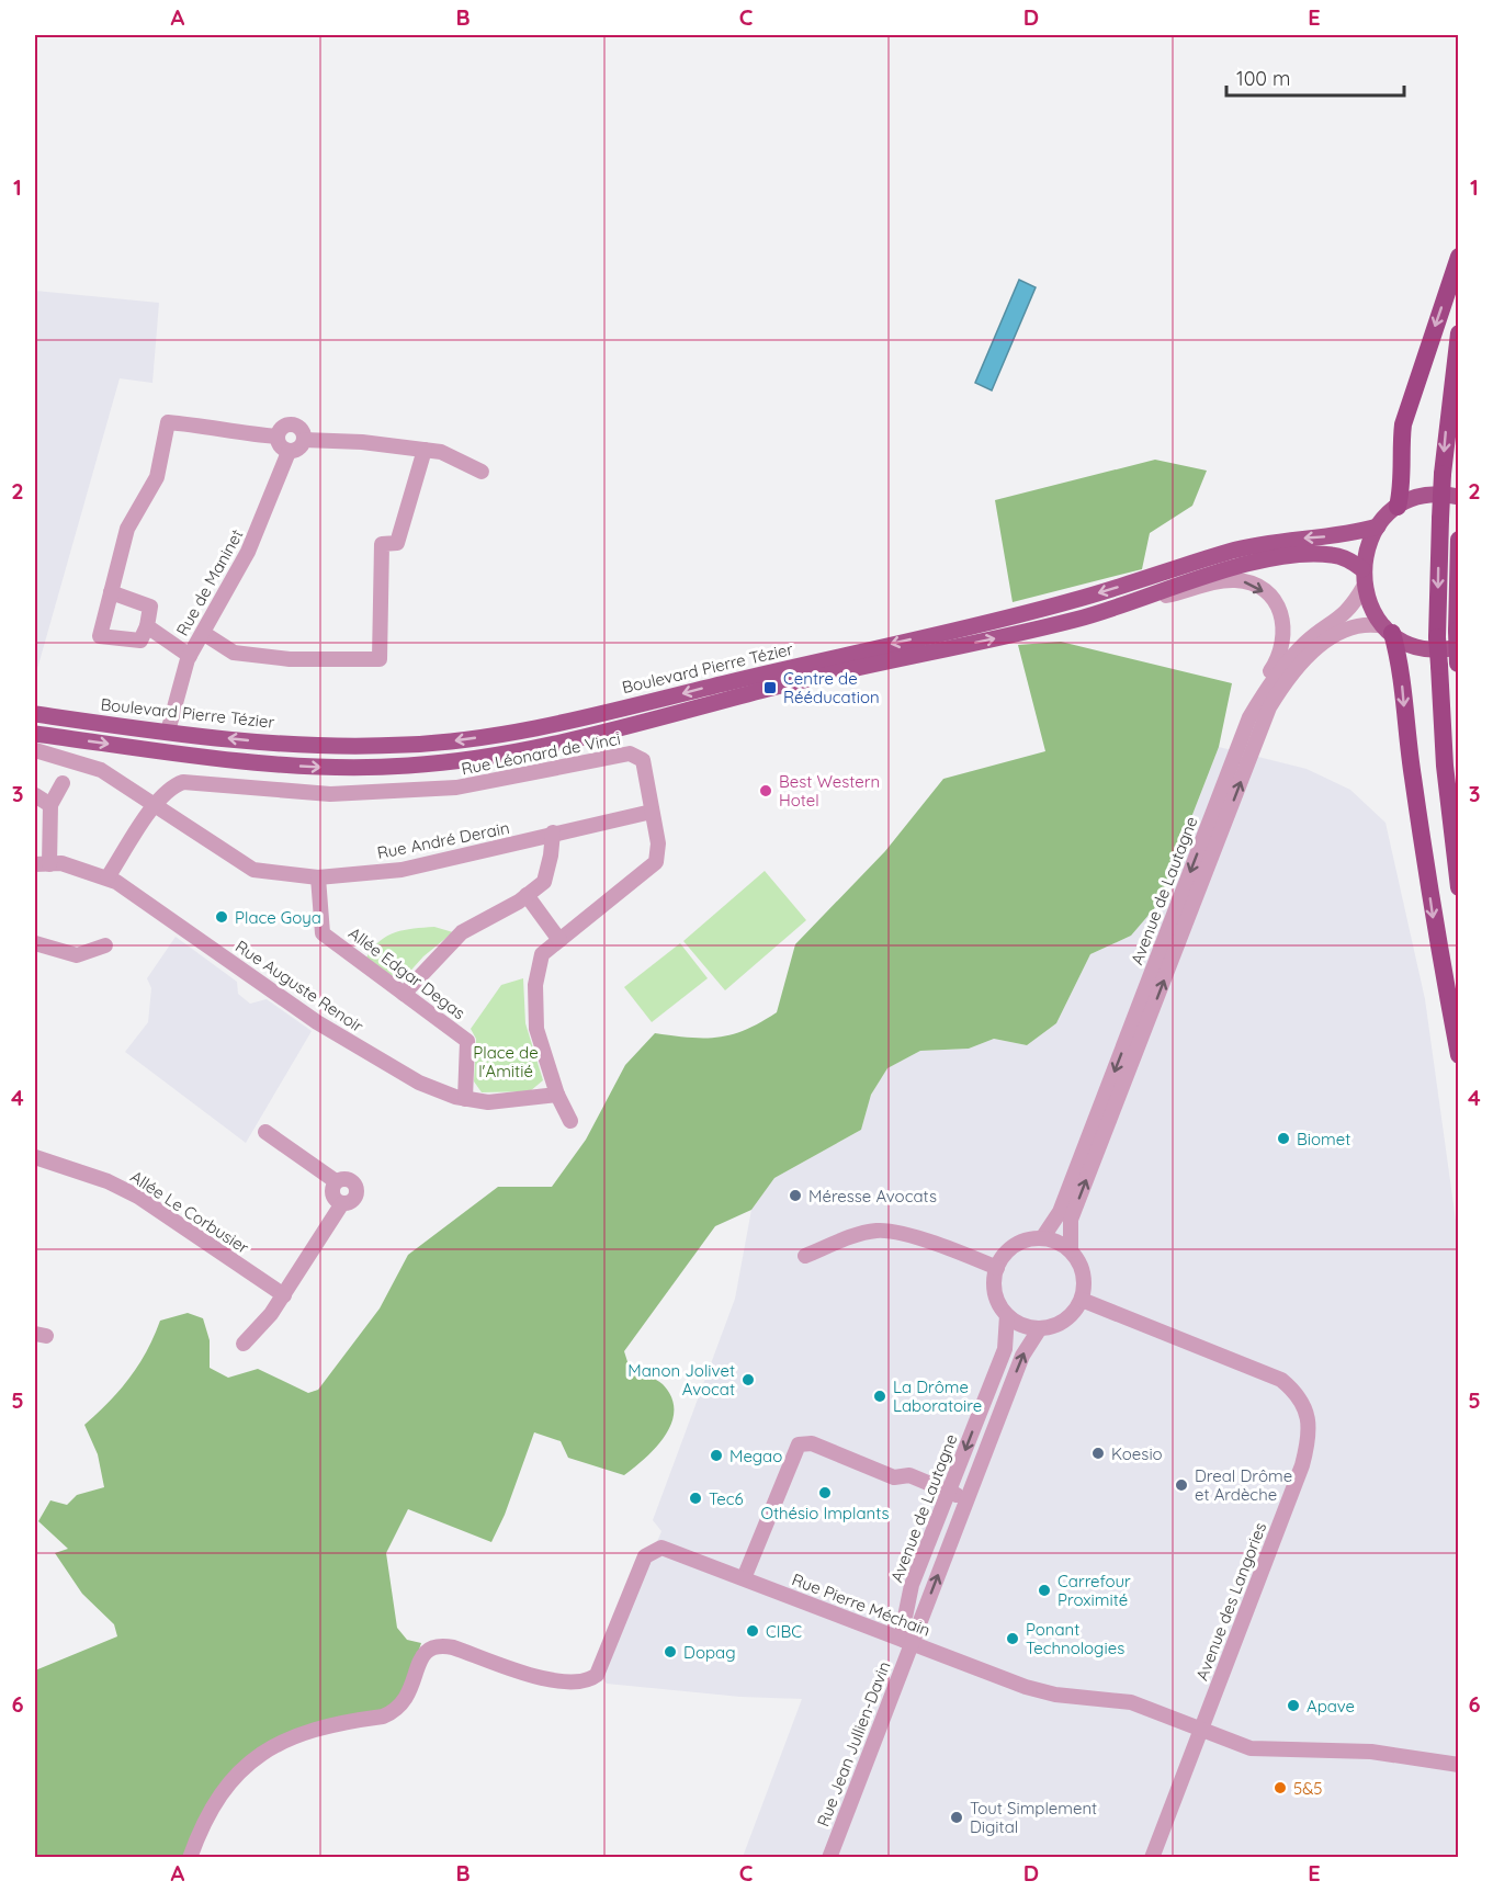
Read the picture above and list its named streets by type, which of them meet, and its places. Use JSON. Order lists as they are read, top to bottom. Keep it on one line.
{"streets":{"main road":["Boulevard Pierre Tézier"],"street":["Rue de Maninet","Rue Léonard de Vinci","Rue André Derain","Avenue de Lautagne","Allée Edgar Degas","Rue Auguste Renoir","Allée Le Corbusier","Avenue des Langories","Rue Pierre Méchain","Rue Jean Jullien-Davin"]},"crossings":[["Rue de Maninet","Boulevard Pierre Tézier"],["Rue Léonard de Vinci","Rue André Derain"],["Rue Léonard de Vinci","Rue Auguste Renoir"],["Rue André Derain","Allée Edgar Degas"],["Avenue de Lautagne","Avenue des Langories"],["Avenue de Lautagne","Rue Pierre Méchain"],["Avenue de Lautagne","Rue Jean Jullien-Davin"],["Allée Edgar Degas","Rue Auguste Renoir"],["Avenue des Langories","Rue Pierre Méchain"],["Rue Pierre Méchain","Rue Jean Jullien-Davin"]],"parks":["Place de l'Amitié"],"places":{"transit":["Centre de Rééducation"],"other":["Best Western Hotel","Place Goya","Biomet","Méresse Avocats","Manon Jolivet Avocat","La Drôme Laboratoire","Koesio","Megao","Dreal Drôme et Ardèche","Othésio Implants","Tec6","Carrefour Proximité","CIBC","Ponant Technologies","Dopag","Apave","5&5","Tout Simplement Digital"]},"scale_bar":"100 m","grid":{"columns":["A","B","C","D","E"],"rows":["1","2","3","4","5","6"]}}
